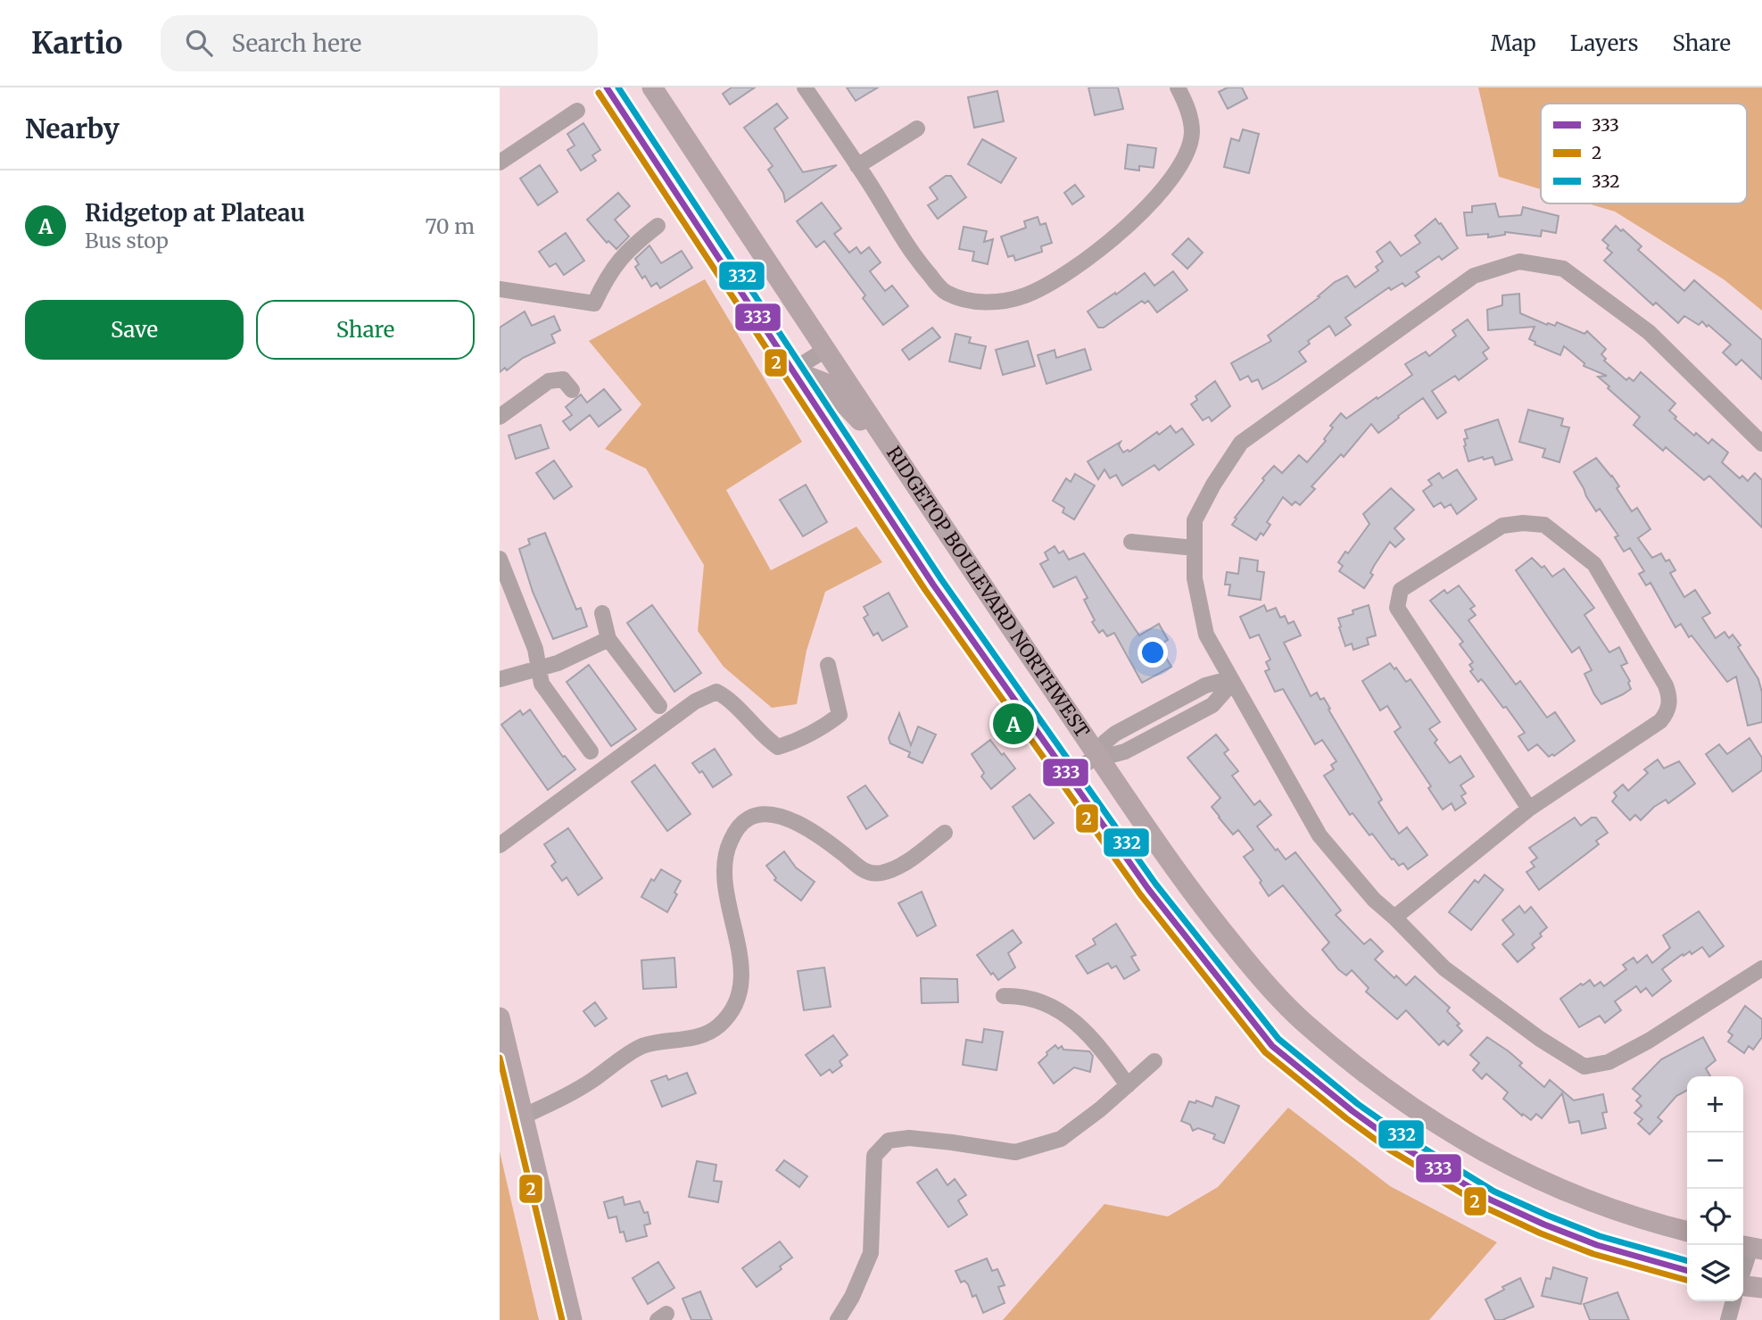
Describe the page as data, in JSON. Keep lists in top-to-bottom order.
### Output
{
  "streets": {
    "main road": ["RIDGETOP BOULEVARD NORTHWEST"]
  },
  "lines": ["transit line 333", "transit line 332", "transit line 2"],
  "legend": ["333", "2", "332"],
  "page": {
    "header": "Kartio",
    "search": "Search here",
    "nav": ["Map", "Layers", "Share"],
    "heading": "Nearby",
    "list": [
      {
        "mark": "A",
        "name": "Ridgetop at Plateau",
        "note": "Bus stop",
        "value": "70 m"
      }
    ],
    "buttons": ["Save", "Share"],
    "pins": "A",
    "map_buttons": ["+", "−"]
  }
}
